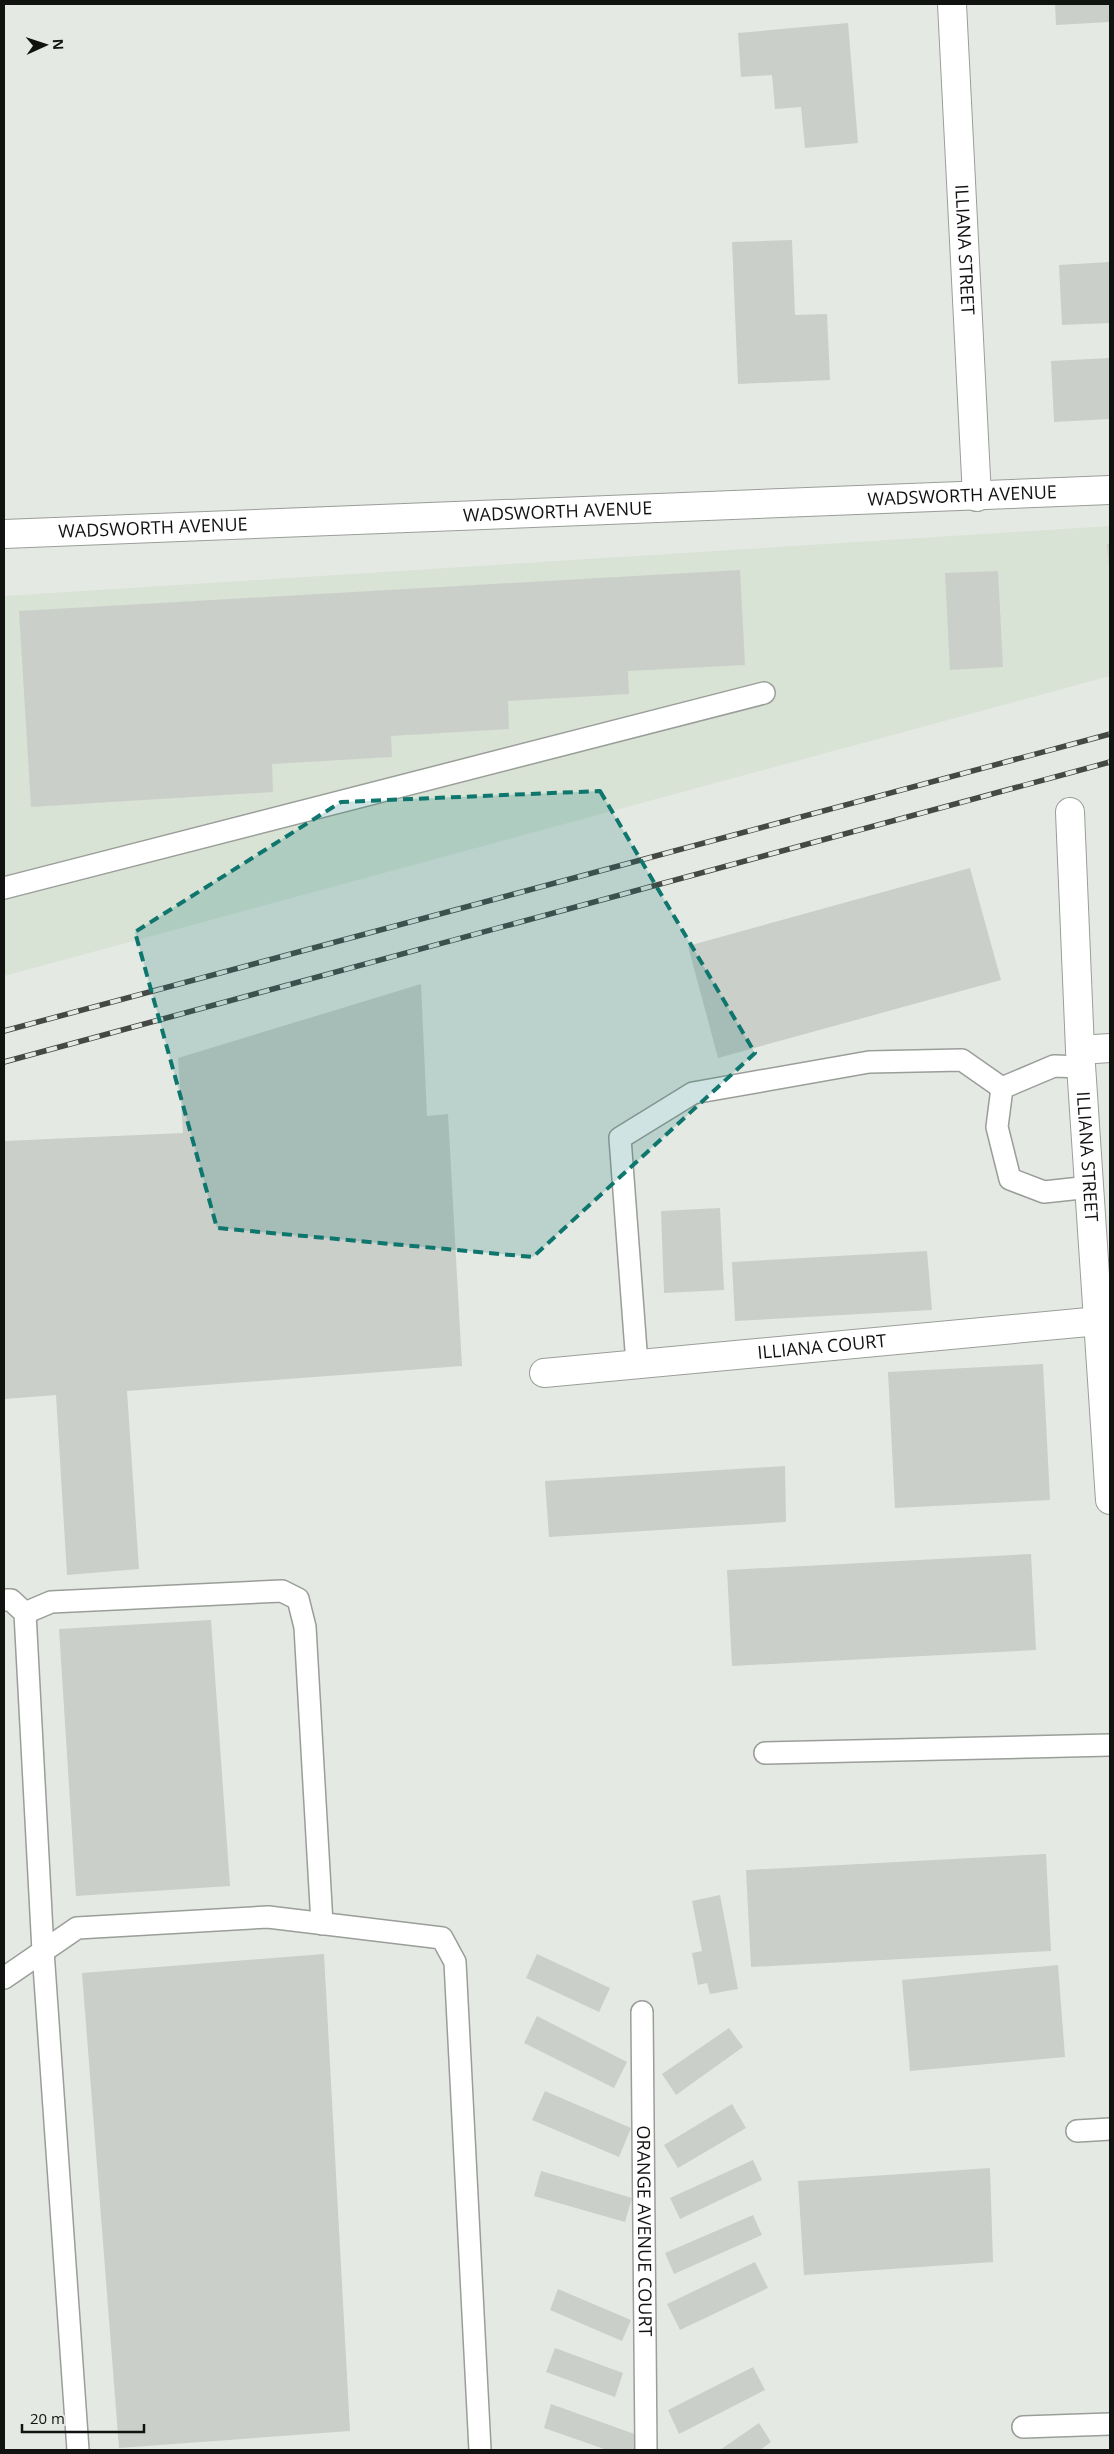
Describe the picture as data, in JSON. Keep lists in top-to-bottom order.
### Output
{
  "streets": {
    "street": ["ILLIANA STREET", "WADSWORTH AVENUE", "ILLIANA COURT"],
    "lane": ["ORANGE AVENUE COURT"]
  },
  "crossings": [
    ["ILLIANA STREET", "WADSWORTH AVENUE"],
    ["ILLIANA STREET", "ILLIANA COURT"]
  ],
  "scale_bar": "20 m",
  "north": "right"
}
